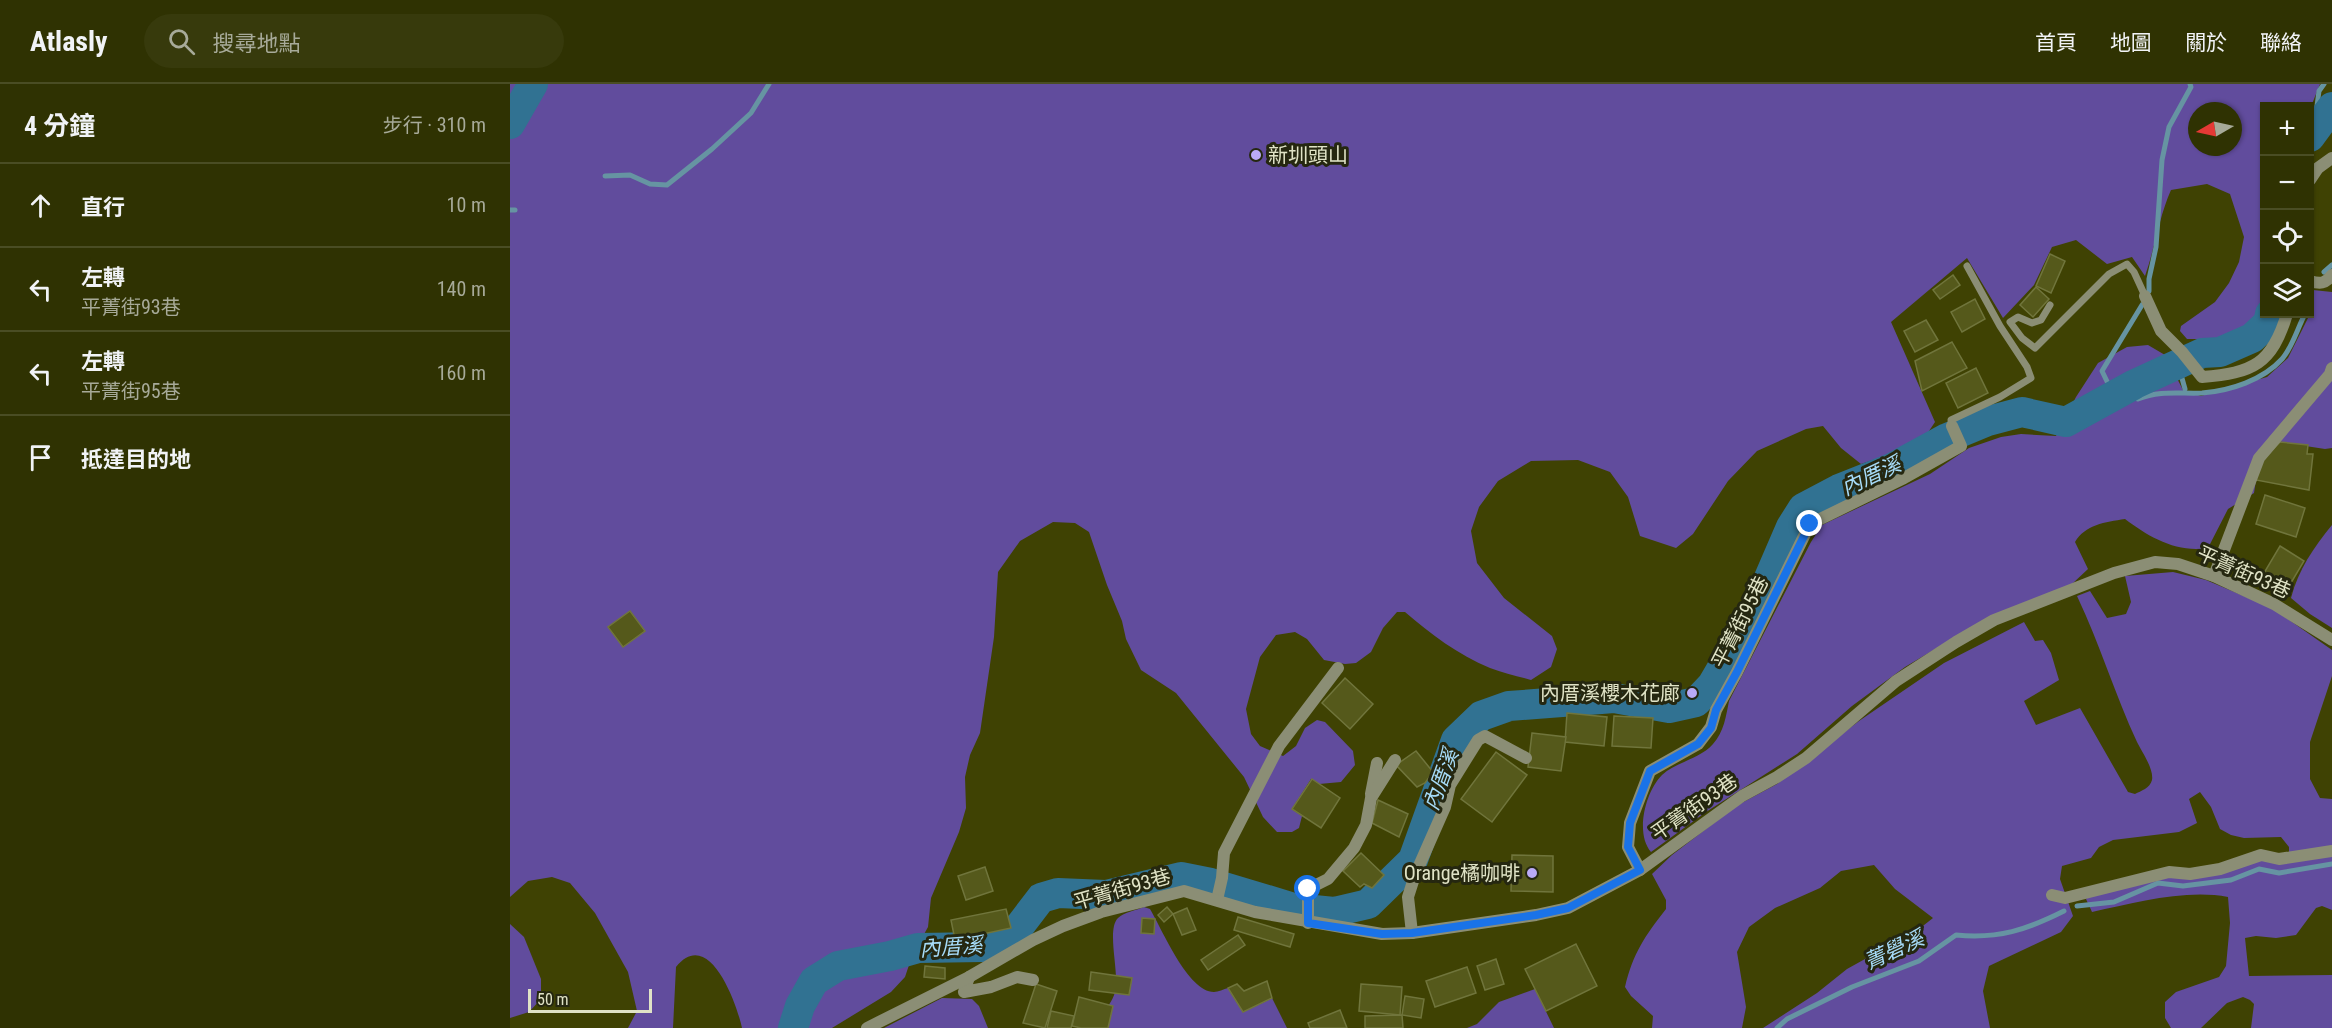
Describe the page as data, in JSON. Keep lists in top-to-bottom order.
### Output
{
  "streets": {
    "street": ["平菁街93巷", "平菁街95巷"]
  },
  "crossings": [
    ["平菁街93巷", "平菁街95巷"]
  ],
  "water": ["內厝溪", "菁礐溪"],
  "places": ["新圳頭山", "內厝溪櫻木花廊", "Orange橘咖啡"],
  "scale_bar": "50 m",
  "north": "left",
  "page": {
    "header": "Atlasly",
    "search": "搜尋地點",
    "nav": [
      "首頁",
      "地圖",
      "關於",
      "聯絡"
    ],
    "heading": ["4 分鐘", "步行 · 310 m"],
    "map_buttons": ["+", "−"],
    "list": [
      ["直行", "10 m"],
      ["左轉", "平菁街93巷", "140 m"],
      ["左轉", "平菁街95巷", "160 m"],
      "抵達目的地"
    ],
    "scale": "50 m"
  }
}
